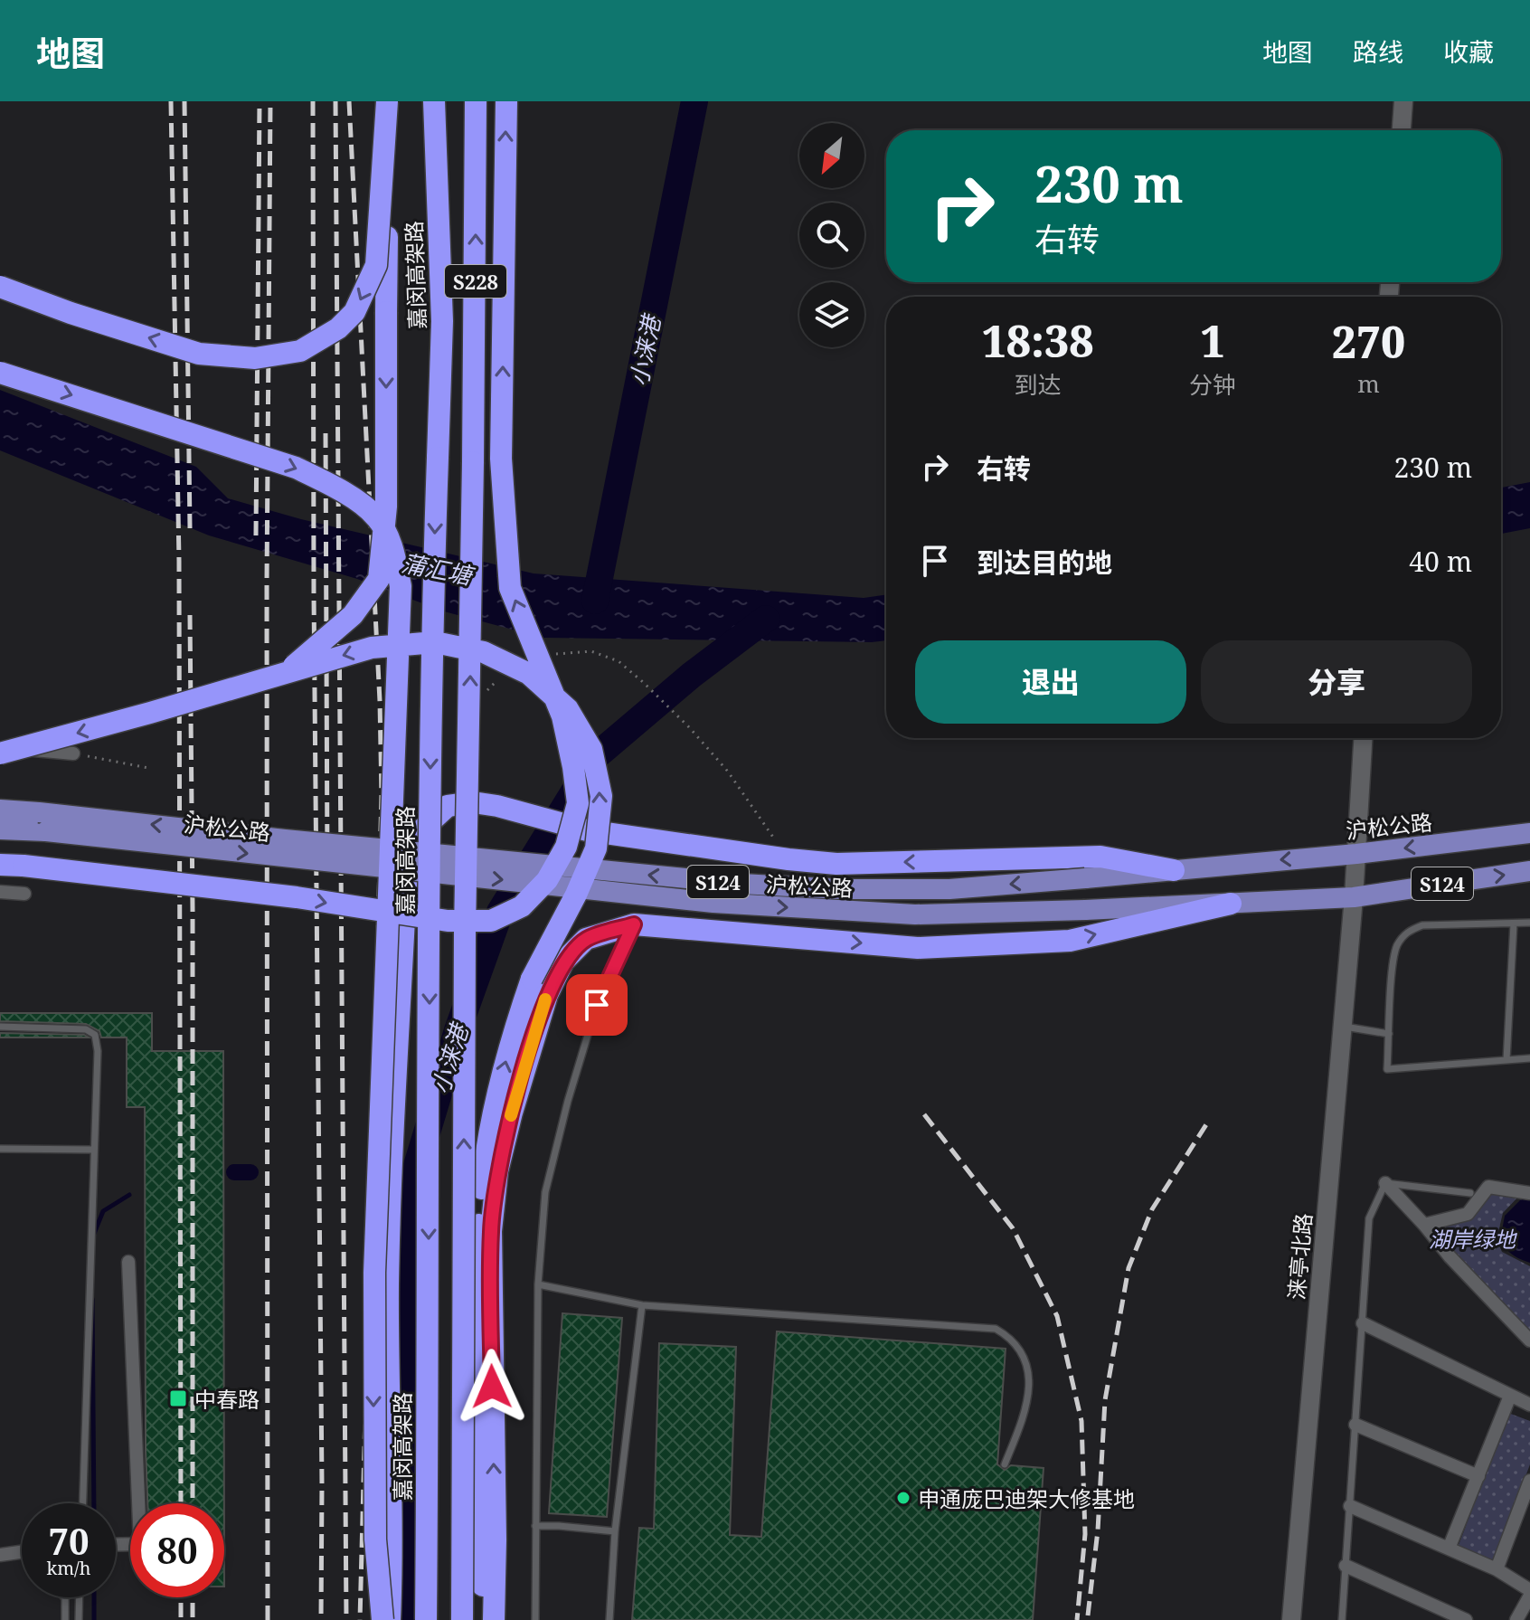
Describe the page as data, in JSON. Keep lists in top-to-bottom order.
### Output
{
  "streets": {
    "highway": ["嘉闵高架路", "S228"],
    "main road": ["沪松公路", "S124"],
    "street": ["涞亭北路"]
  },
  "crossings": [
    ["沪松公路", "涞亭北路"]
  ],
  "water": ["小涞港", "蒲汇塘"],
  "parks": ["湖岸绿地"],
  "places": {
    "transit": ["中春路"],
    "other": ["申通庞巴迪架大修基地"]
  },
  "north": "bottom left",
  "page": {
    "header": "地图",
    "nav": ["地图", "路线", "收藏"],
    "turn": ["230 m", "右转"],
    "eta": [
      "18:38",
      "到达",
      "1",
      "分钟",
      "270",
      "m"
    ],
    "list": [
      {
        "name": "右转",
        "value": "230 m"
      },
      {
        "name": "到达目的地",
        "value": "40 m"
      }
    ],
    "buttons": ["退出", "分享"],
    "speed": "70 km/h",
    "limit": "80"
  }
}
